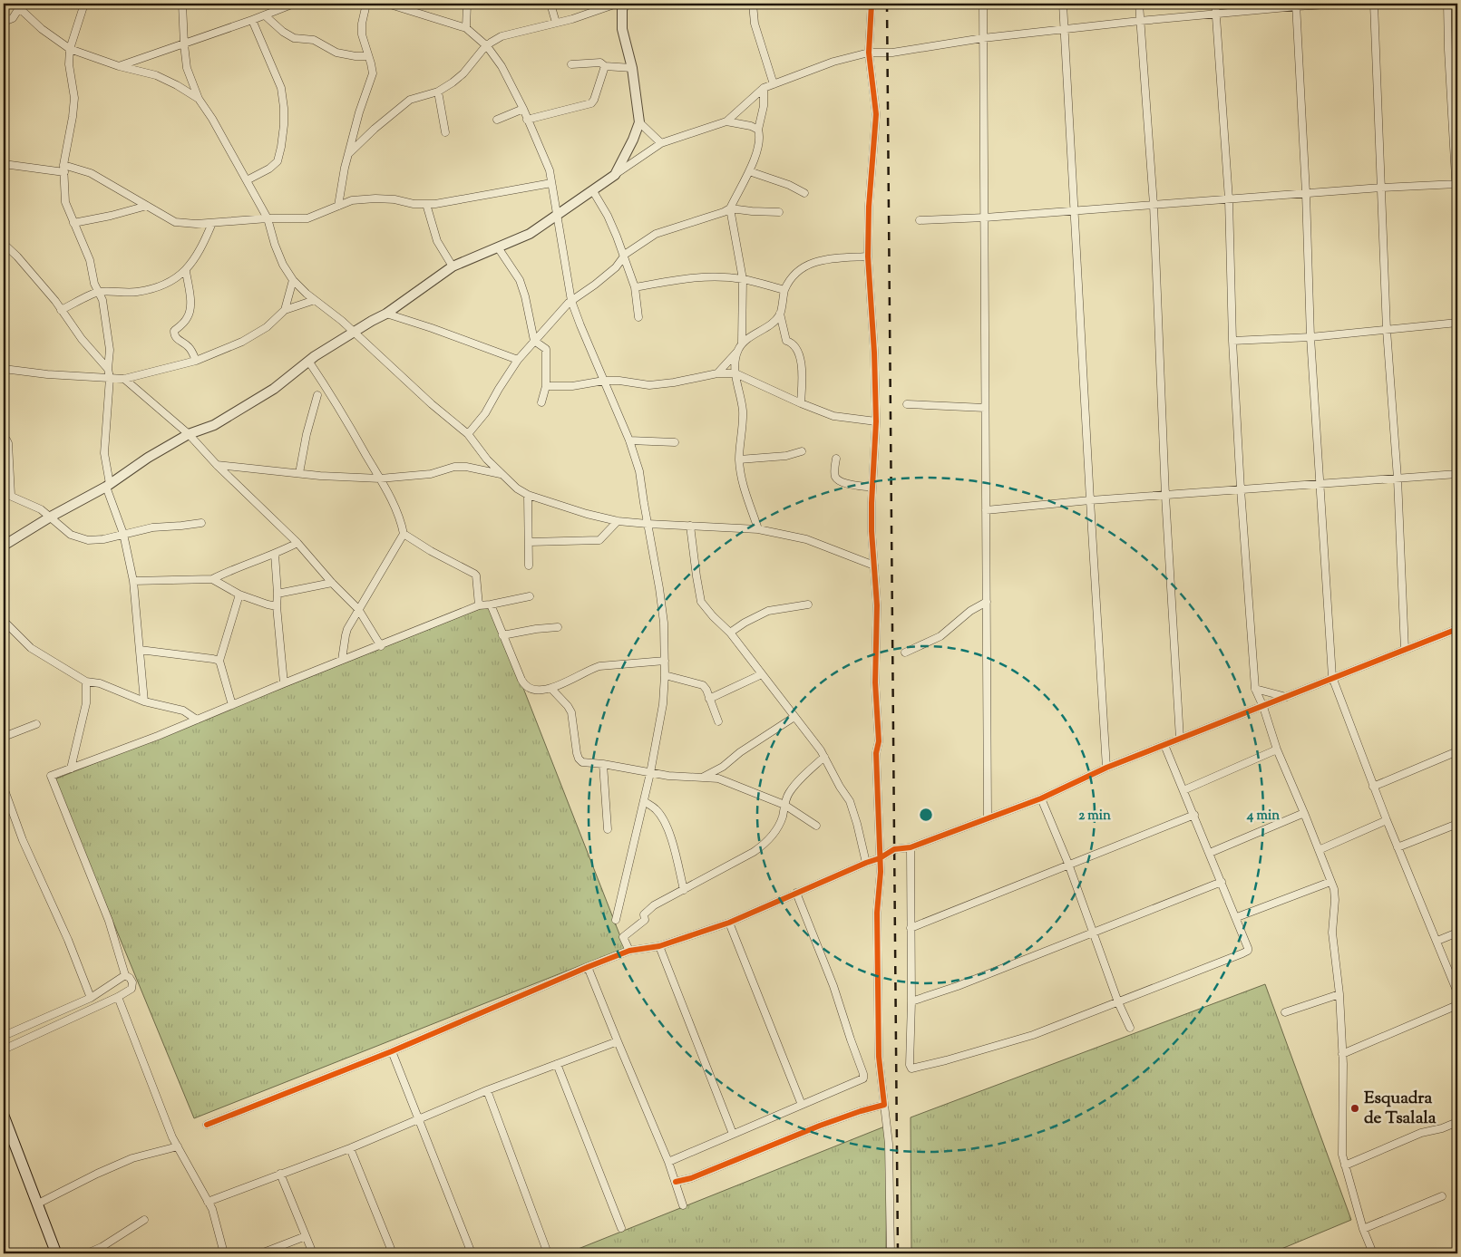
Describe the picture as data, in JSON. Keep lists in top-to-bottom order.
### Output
{
  "places": ["Esquadra de Tsalala"],
  "rings": ["2 min", "4 min"]
}
